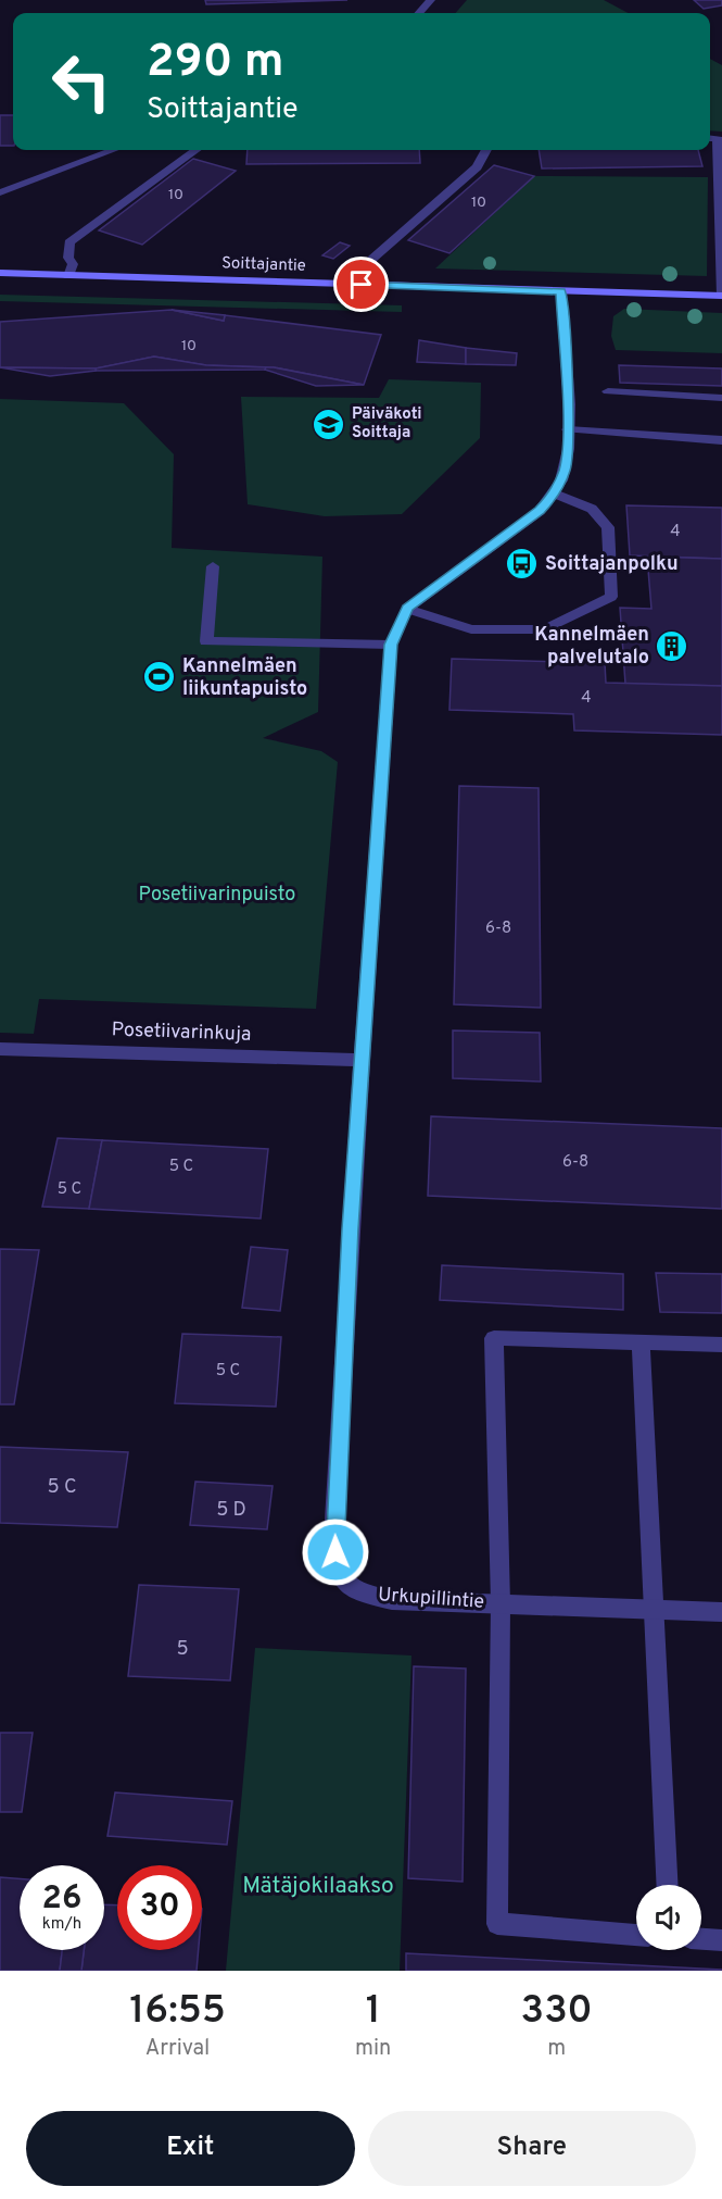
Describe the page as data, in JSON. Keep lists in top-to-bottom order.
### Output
{
  "streets": {
    "main road": ["Soittajantie"],
    "street": ["Posetiivarinkuja", "Urkupillintie"]
  },
  "crossings": [
    ["Soittajantie", "Urkupillintie"],
    ["Posetiivarinkuja", "Urkupillintie"]
  ],
  "parks": ["Posetiivarinpuisto", "Mätäjokilaakso"],
  "places": {
    "school or university": ["Päiväkoti Soittaja"],
    "bus stop": ["Soittajanpolku"],
    "building": ["Kannelmäen palvelutalo"],
    "sports": ["Kannelmäen liikuntapuisto"]
  },
  "house_numbers": [
    "10",
    "10",
    "10",
    "4",
    "4",
    "6-8",
    "6-8",
    "5 C",
    "5 C",
    "5 C",
    "5 C",
    "5 D",
    "5"
  ],
  "page": {
    "turn": ["290 m", "Soittajantie"],
    "speed": "26 km/h",
    "limit": "30",
    "eta": [
      "16:55",
      "Arrival",
      "1",
      "min",
      "330",
      "m"
    ],
    "buttons": ["Exit", "Share"]
  }
}
